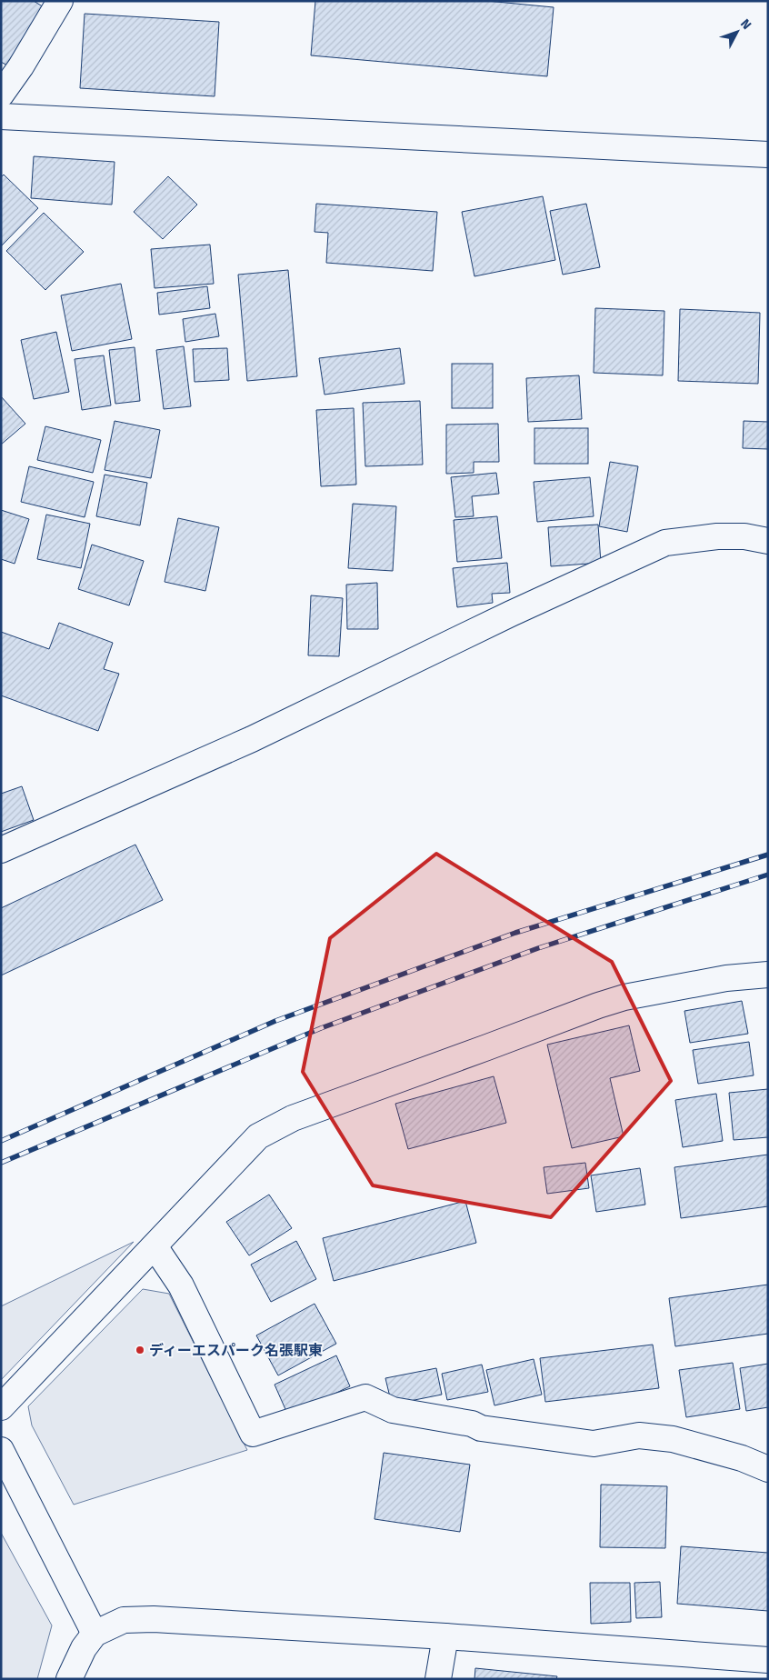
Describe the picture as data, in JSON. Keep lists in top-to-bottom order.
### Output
{
  "places": ["ディーエスパーク名張駅東"],
  "north": "top right"
}
